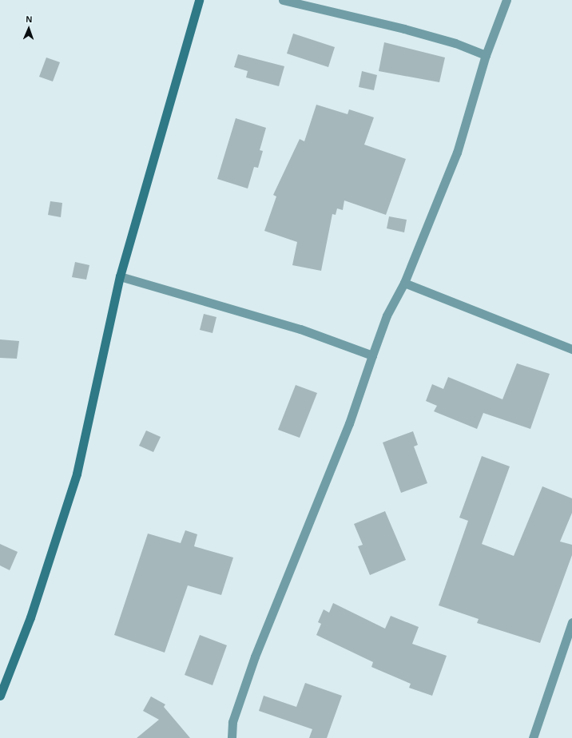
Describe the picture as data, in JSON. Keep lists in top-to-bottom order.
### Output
{
  "north": "top"
}
